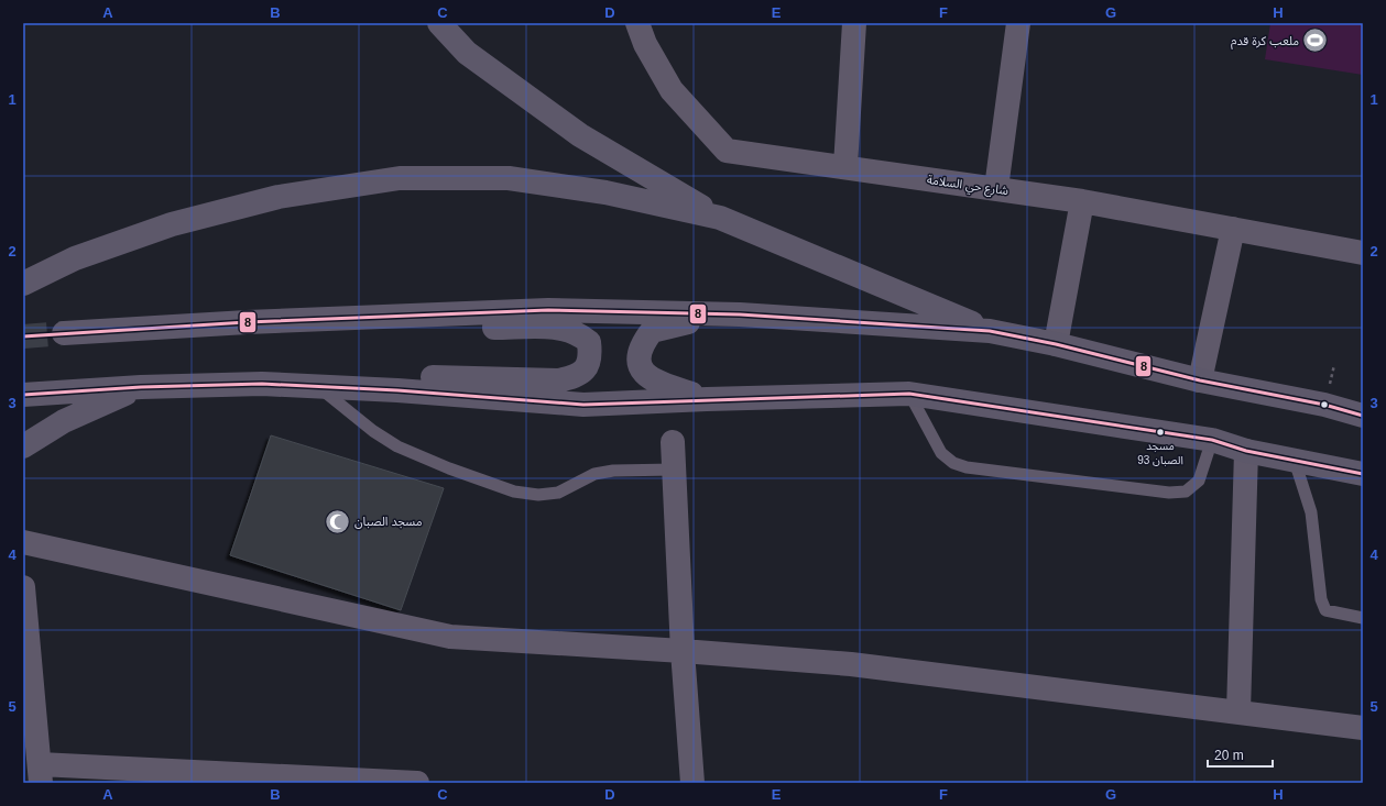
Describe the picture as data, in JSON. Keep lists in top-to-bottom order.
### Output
{
  "streets": {
    "street": ["شارع حي السلامة"]
  },
  "places": {
    "sports": ["ملعب كرة قدم"],
    "other": ["مسجد الصبان 93"],
    "mosque": ["مسجد الصبان"]
  },
  "lines": ["transit line 8"],
  "scale_bar": "20 m",
  "grid": {
    "columns": [
      "A",
      "B",
      "C",
      "D",
      "E",
      "F",
      "G",
      "H"
    ],
    "rows": [
      "1",
      "2",
      "3",
      "4",
      "5"
    ]
  }
}
